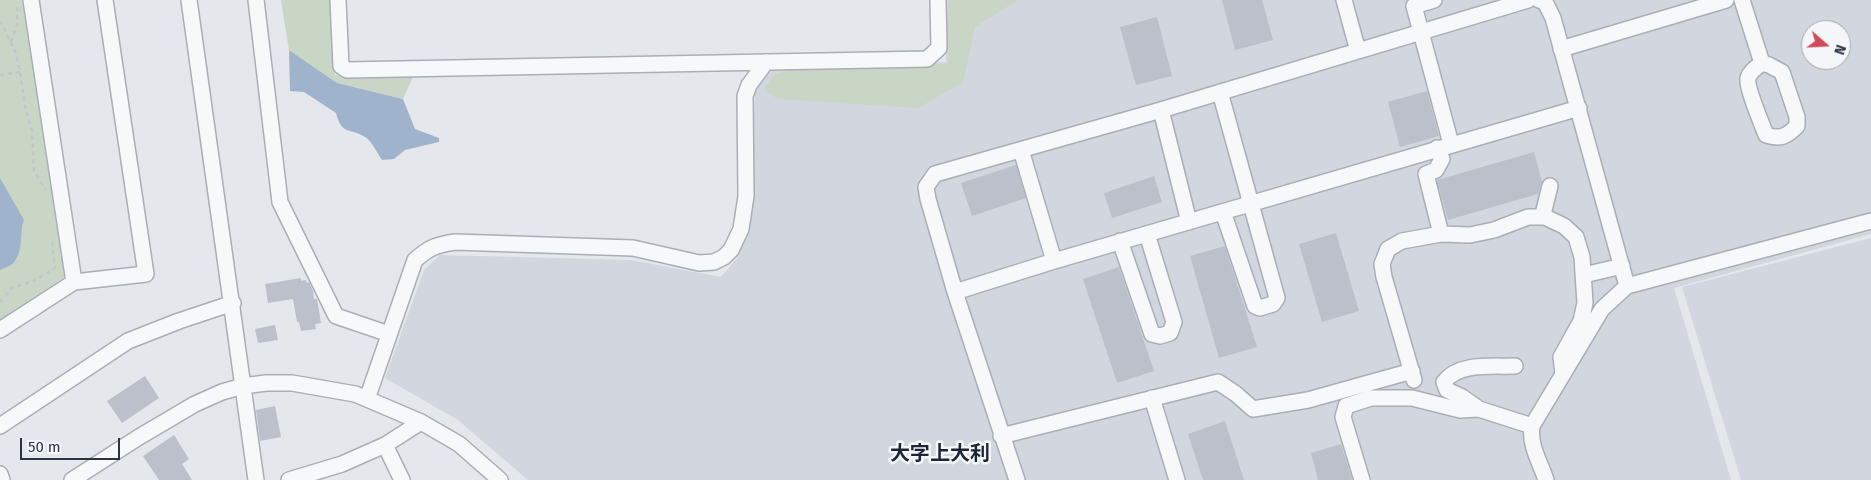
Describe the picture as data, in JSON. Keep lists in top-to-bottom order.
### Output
{
  "districts": ["大字上大利"],
  "scale_bar": "50 m",
  "north": "right"
}
